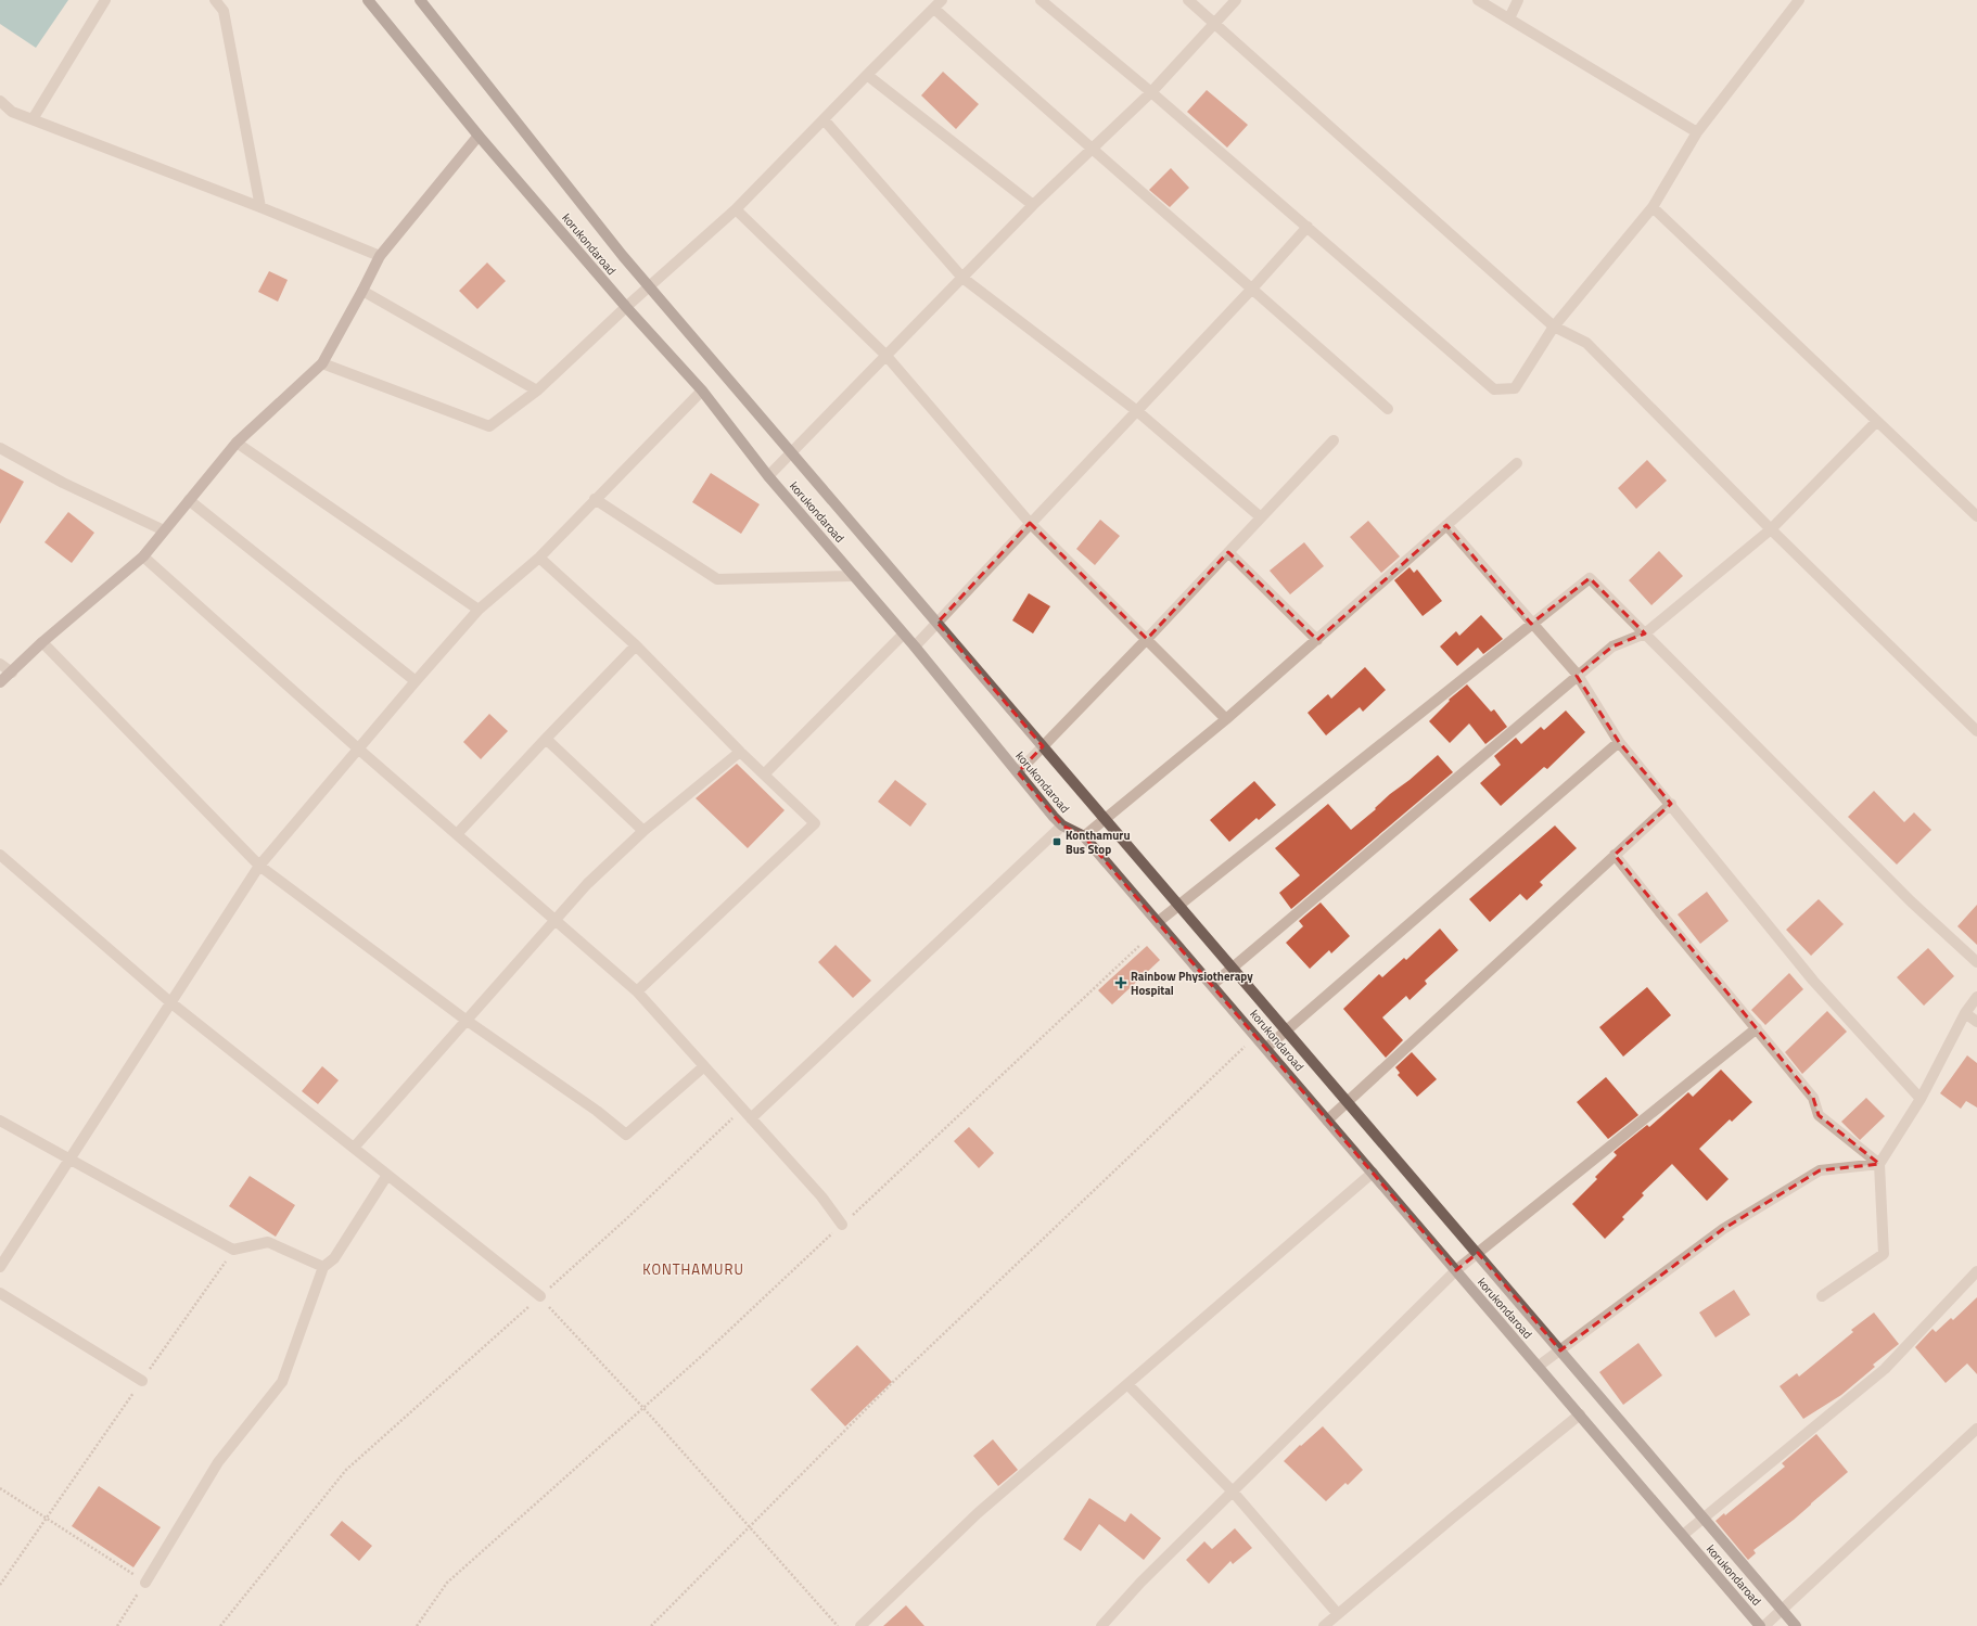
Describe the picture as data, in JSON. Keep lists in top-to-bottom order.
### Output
{
  "streets": {
    "main road": ["korukondaroad"]
  },
  "districts": ["KONTHAMURU"],
  "places": {
    "transit": ["Konthamuru Bus Stop"],
    "health": ["Rainbow Physiotherapy Hospital"]
  }
}
